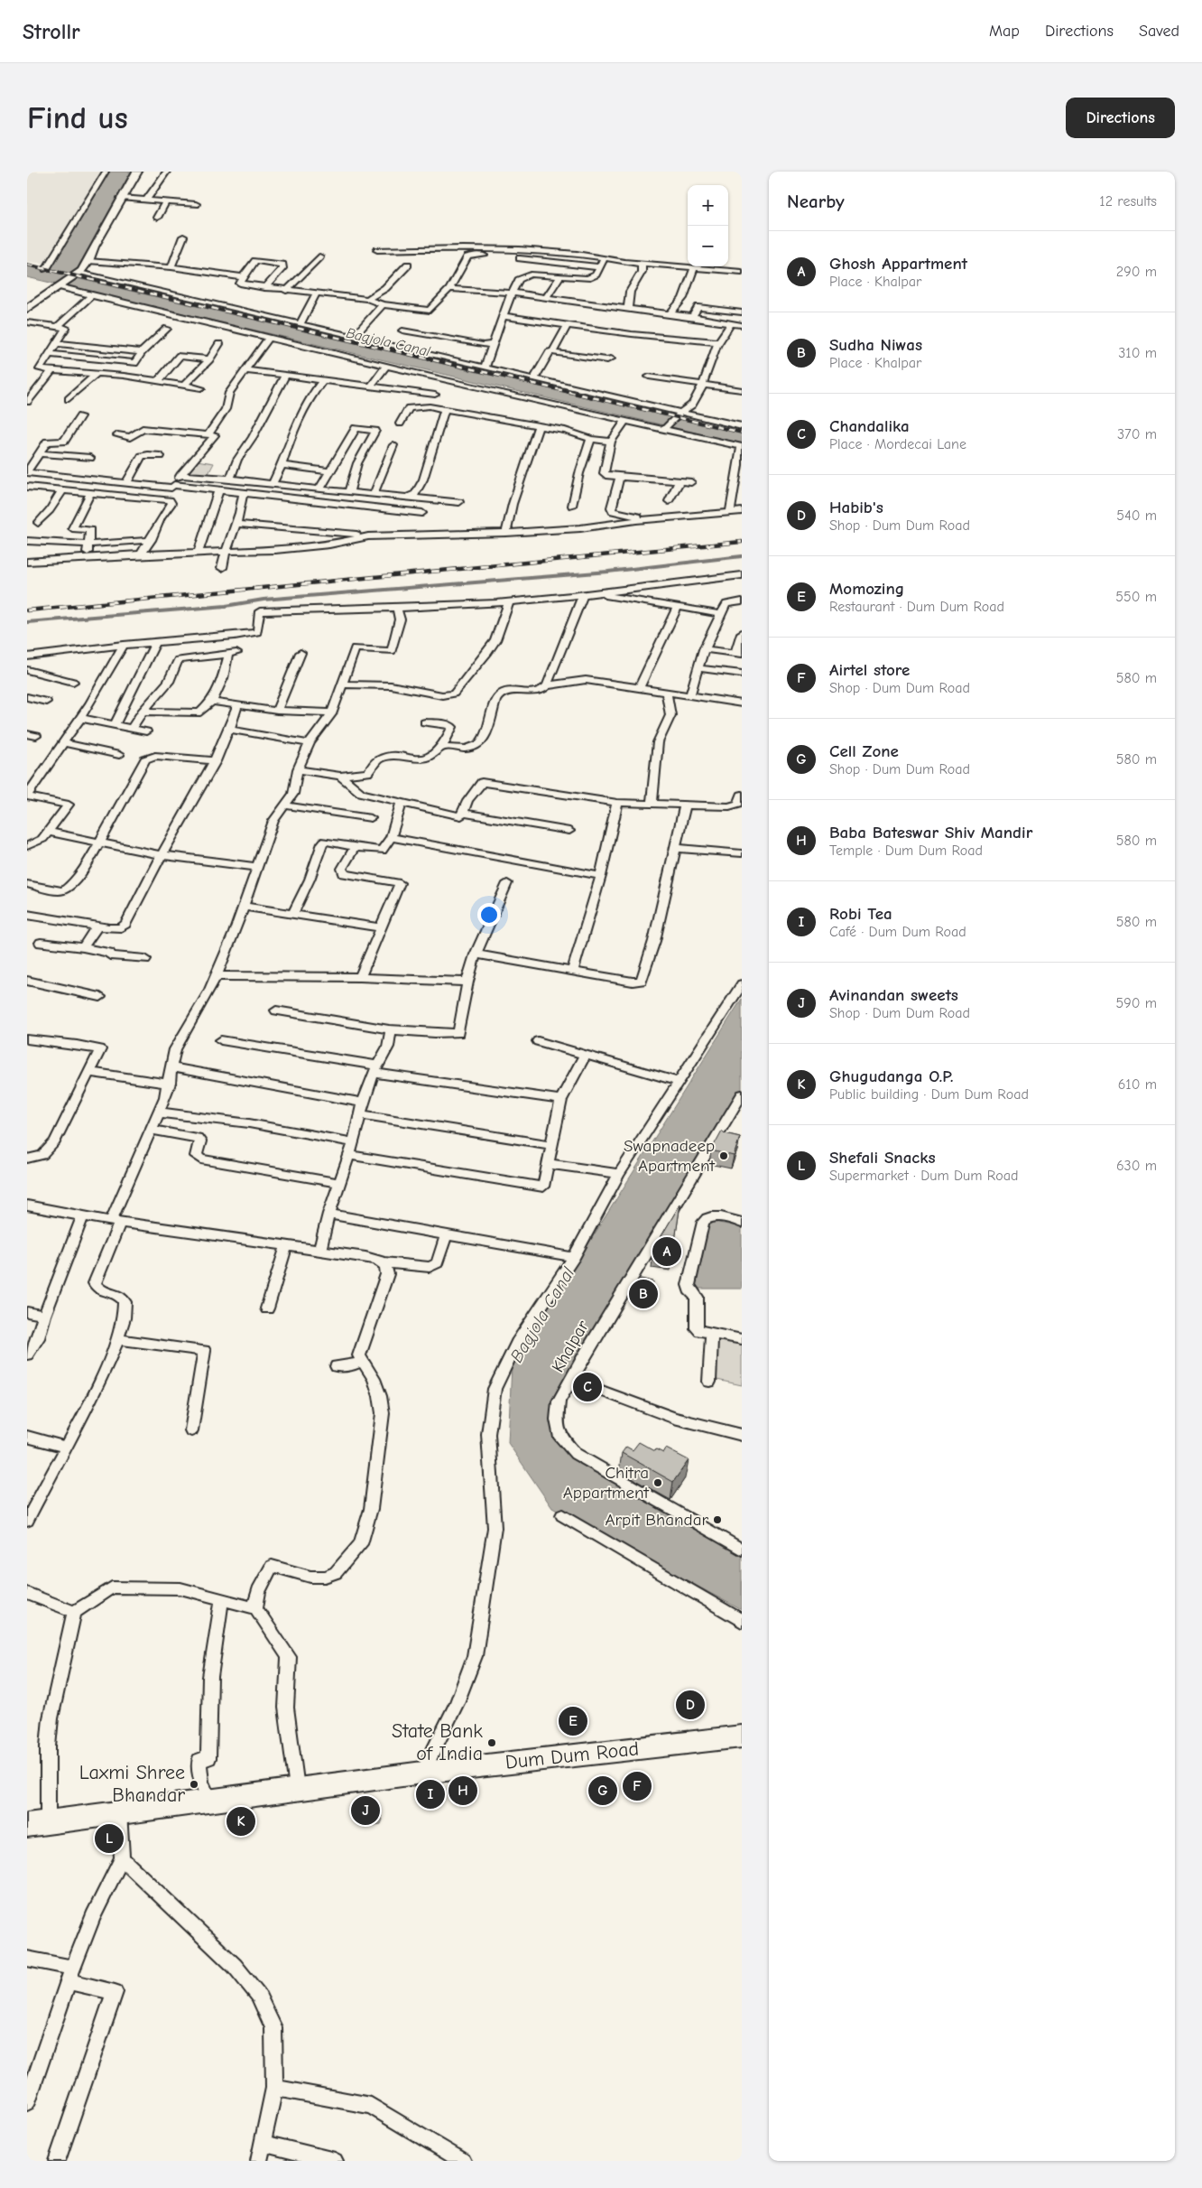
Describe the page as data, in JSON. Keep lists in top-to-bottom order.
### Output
{
  "streets": {
    "main road": ["Dum Dum Road"],
    "street": ["Khalpar"]
  },
  "water": ["Bagjola Canal"],
  "places": [
    "Swapnadeep Apartment",
    "Chitra Appartment",
    "Arpit Bhandar",
    "State Bank of India",
    "Laxmi Shree Bhandar"
  ],
  "page": {
    "header": "Strollr",
    "nav": ["Map", "Directions", "Saved"],
    "buttons": "Directions",
    "title": "Find us",
    "heading": ["Nearby", "12 results"],
    "map_buttons": ["+", "−"],
    "list": [
      {
        "mark": "A",
        "name": "Ghosh Appartment",
        "note": "Place · Khalpar",
        "value": "290 m"
      },
      {
        "mark": "B",
        "name": "Sudha Niwas",
        "note": "Place · Khalpar",
        "value": "310 m"
      },
      {
        "mark": "C",
        "name": "Chandalika",
        "note": "Place · Mordecai Lane",
        "value": "370 m"
      },
      {
        "mark": "D",
        "name": "Habib's",
        "note": "Shop · Dum Dum Road",
        "value": "540 m"
      },
      {
        "mark": "E",
        "name": "Momozing",
        "note": "Restaurant · Dum Dum Road",
        "value": "550 m"
      },
      {
        "mark": "F",
        "name": "Airtel store",
        "note": "Shop · Dum Dum Road",
        "value": "580 m"
      },
      {
        "mark": "G",
        "name": "Cell Zone",
        "note": "Shop · Dum Dum Road",
        "value": "580 m"
      },
      {
        "mark": "H",
        "name": "Baba Bateswar Shiv Mandir",
        "note": "Temple · Dum Dum Road",
        "value": "580 m"
      },
      {
        "mark": "I",
        "name": "Robi Tea",
        "note": "Café · Dum Dum Road",
        "value": "580 m"
      },
      {
        "mark": "J",
        "name": "Avinandan sweets",
        "note": "Shop · Dum Dum Road",
        "value": "590 m"
      },
      {
        "mark": "K",
        "name": "Ghugudanga O.P.",
        "note": "Public building · Dum Dum Road",
        "value": "610 m"
      },
      {
        "mark": "L",
        "name": "Shefali Snacks",
        "note": "Supermarket · Dum Dum Road",
        "value": "630 m"
      }
    ],
    "pins": [
      "A",
      "B",
      "C",
      "D",
      "E",
      "F",
      "G",
      "H",
      "I",
      "J",
      "K",
      "L"
    ]
  }
}
